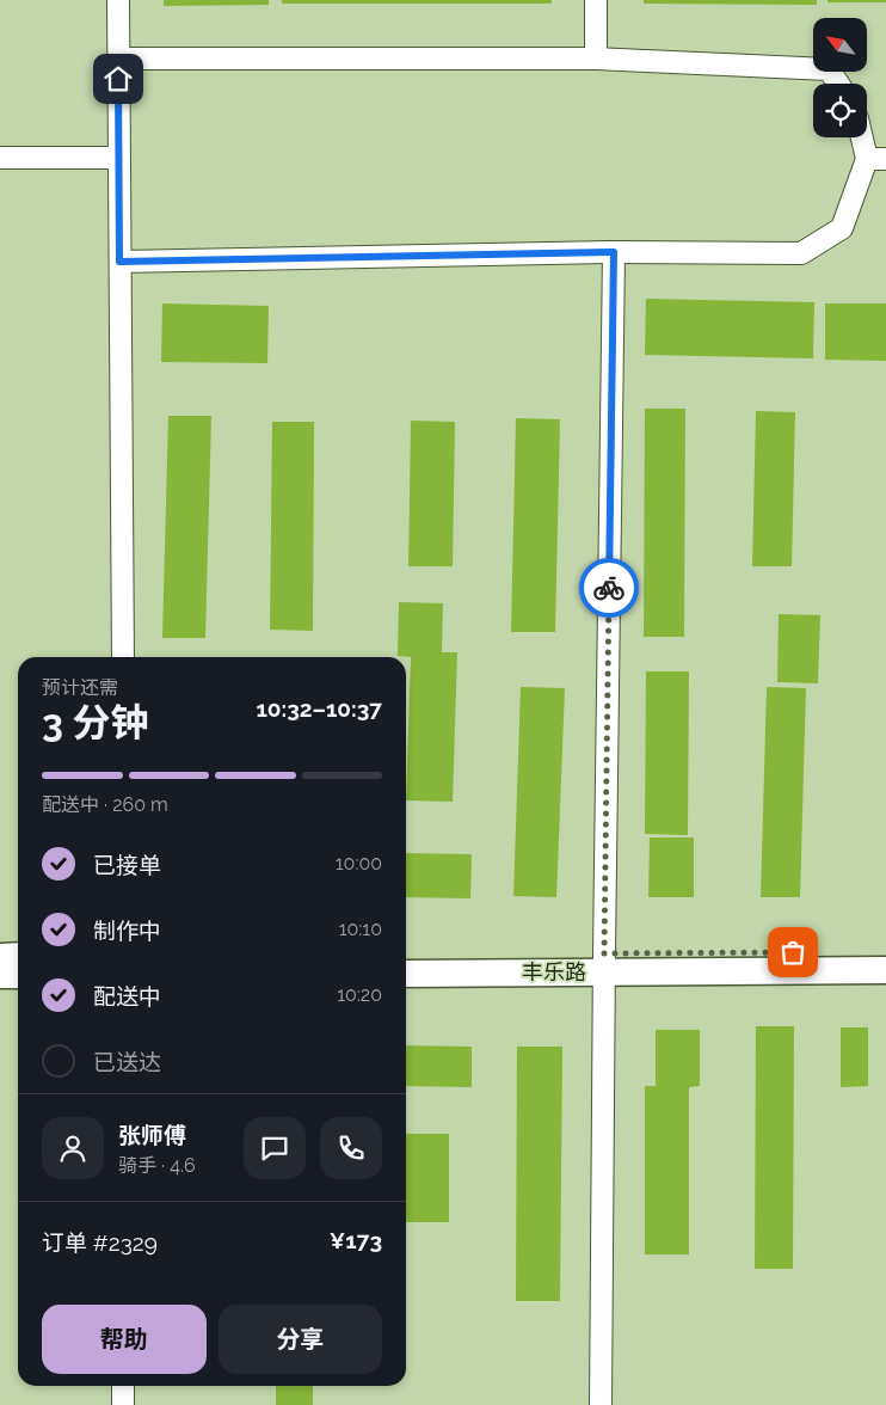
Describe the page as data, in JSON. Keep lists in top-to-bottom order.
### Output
{
  "streets": {
    "street": ["丰乐路"]
  },
  "north": "top left",
  "page": {
    "heading": ["3 分钟", "预计还需", "10:32–10:37"],
    "panel": [
      "张师傅",
      "骑手 · 4.6",
      "订单 #2329",
      "¥173"
    ],
    "bar": "配送中 · 260 m",
    "list": [
      ["已接单", "10:00"],
      ["制作中", "10:10"],
      ["配送中", "10:20"],
      "已送达"
    ],
    "buttons": ["帮助", "分享"]
  }
}
